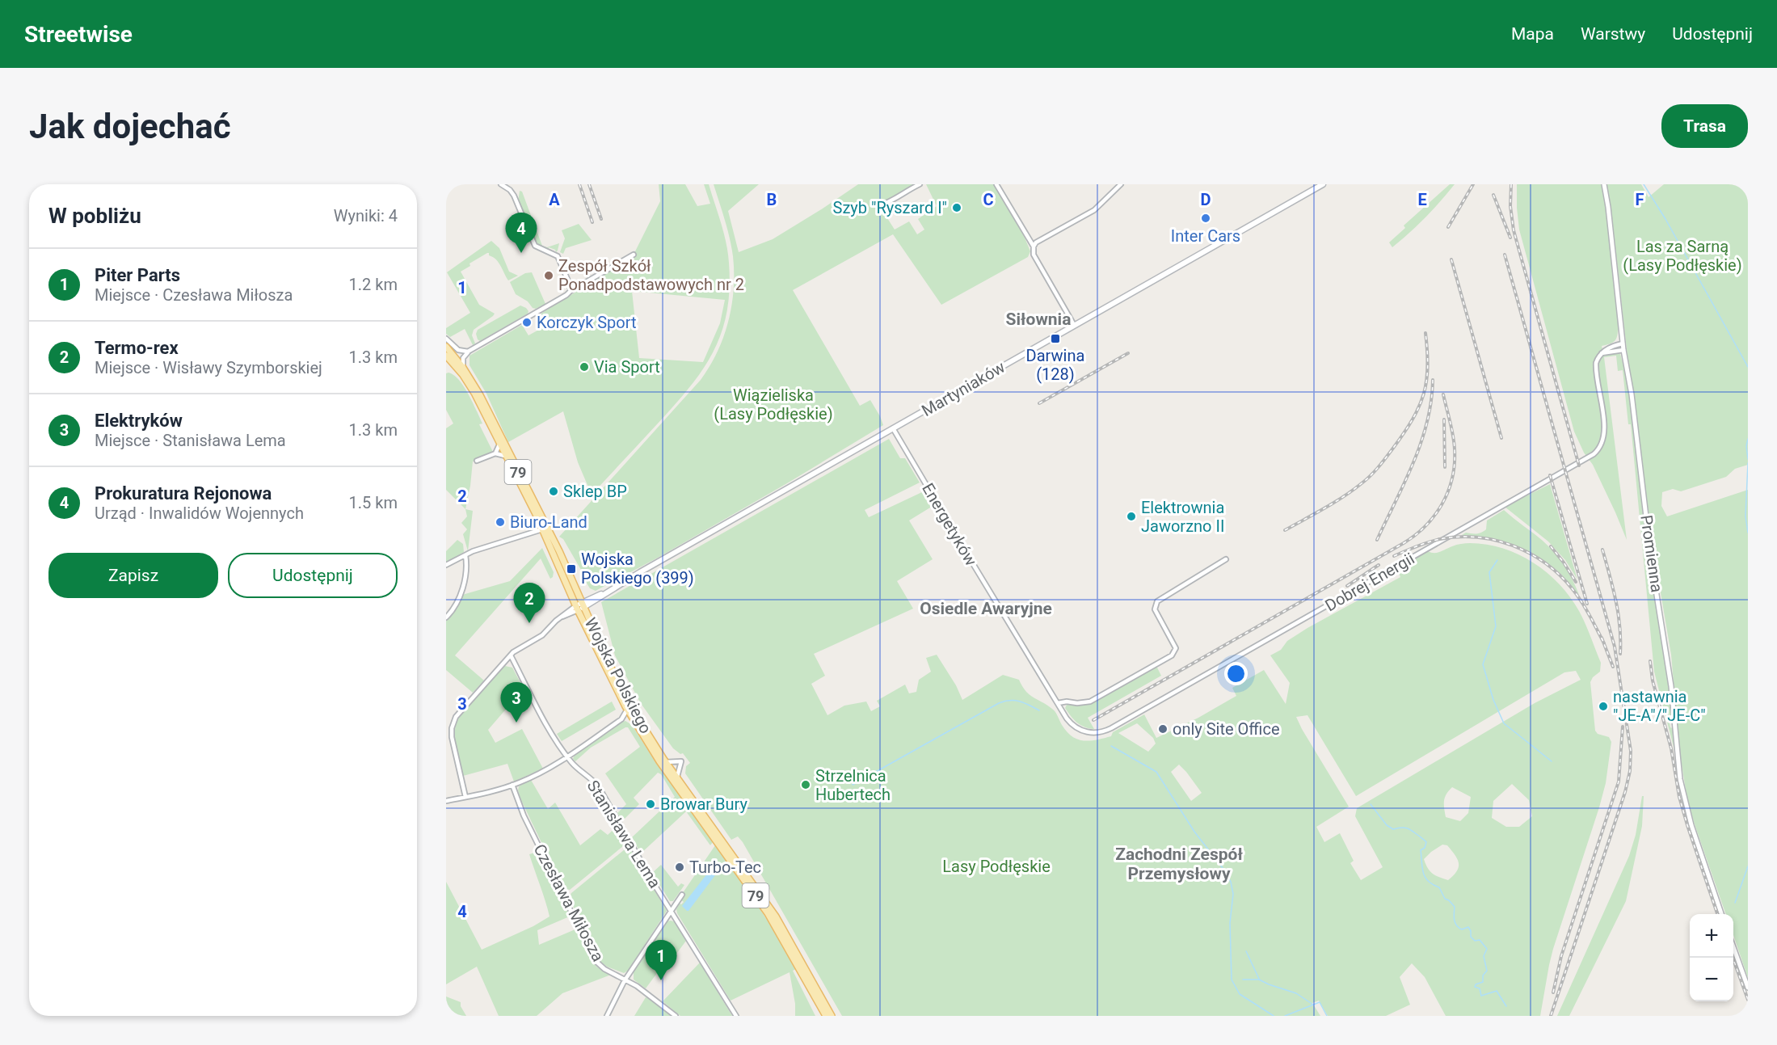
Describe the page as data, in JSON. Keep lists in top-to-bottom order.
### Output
{
  "streets": {
    "main road": ["Martyniaków", "79", "Wojska Polskiego"],
    "street": [
      "Energetyków",
      "Promienna",
      "Dobrej Energii",
      "Stanisława Lema",
      "Czesława Miłosza"
    ]
  },
  "crossings": [
    ["Martyniaków", "Energetyków"],
    ["Martyniaków", "Wojska Polskiego"],
    ["Energetyków", "Dobrej Energii"]
  ],
  "districts": ["Siłownia", "Osiedle Awaryjne", "Zachodni Zespół Przemysłowy"],
  "parks": ["Las za Sarną (Lasy Podłęskie)", "Wiązieliska (Lasy Podłęskie)", "Lasy Podłęskie"],
  "places": {
    "other": [
      "Szyb \"Ryszard I\"",
      "Inter Cars",
      "Zespół Szkół Ponadpodstawowych nr 2",
      "Korczyk Sport",
      "Via Sport",
      "Sklep BP",
      "Elektrownia Jaworzno II",
      "Biuro-Land",
      "nastawnia \"JE-A\"/\"JE-C\"",
      "only Site Office",
      "Strzelnica Hubertech",
      "Browar Bury",
      "Turbo-Tec"
    ],
    "transit": ["Darwina (128)", "Wojska Polskiego (399)"]
  },
  "page": {
    "header": "Streetwise",
    "nav": ["Mapa", "Warstwy", "Udostępnij"],
    "buttons": [
      "Trasa",
      ["Zapisz", "Udostępnij"]
    ],
    "title": "Jak dojechać",
    "heading": ["W pobliżu", "Wyniki: 4"],
    "pins": [
      "4",
      "2",
      "3",
      "1"
    ],
    "list": [
      {
        "mark": "1",
        "name": "Piter Parts",
        "note": "Miejsce · Czesława Miłosza",
        "value": "1.2 km"
      },
      {
        "mark": "2",
        "name": "Termo-rex",
        "note": "Miejsce · Wisławy Szymborskiej",
        "value": "1.3 km"
      },
      {
        "mark": "3",
        "name": "Elektryków",
        "note": "Miejsce · Stanisława Lema",
        "value": "1.3 km"
      },
      {
        "mark": "4",
        "name": "Prokuratura Rejonowa",
        "note": "Urząd · Inwalidów Wojennych",
        "value": "1.5 km"
      }
    ],
    "map_buttons": ["+", "−"]
  },
  "grid": {
    "columns": [
      "A",
      "B",
      "C",
      "D",
      "E",
      "F"
    ],
    "rows": [
      "1",
      "2",
      "3",
      "4"
    ]
  }
}
